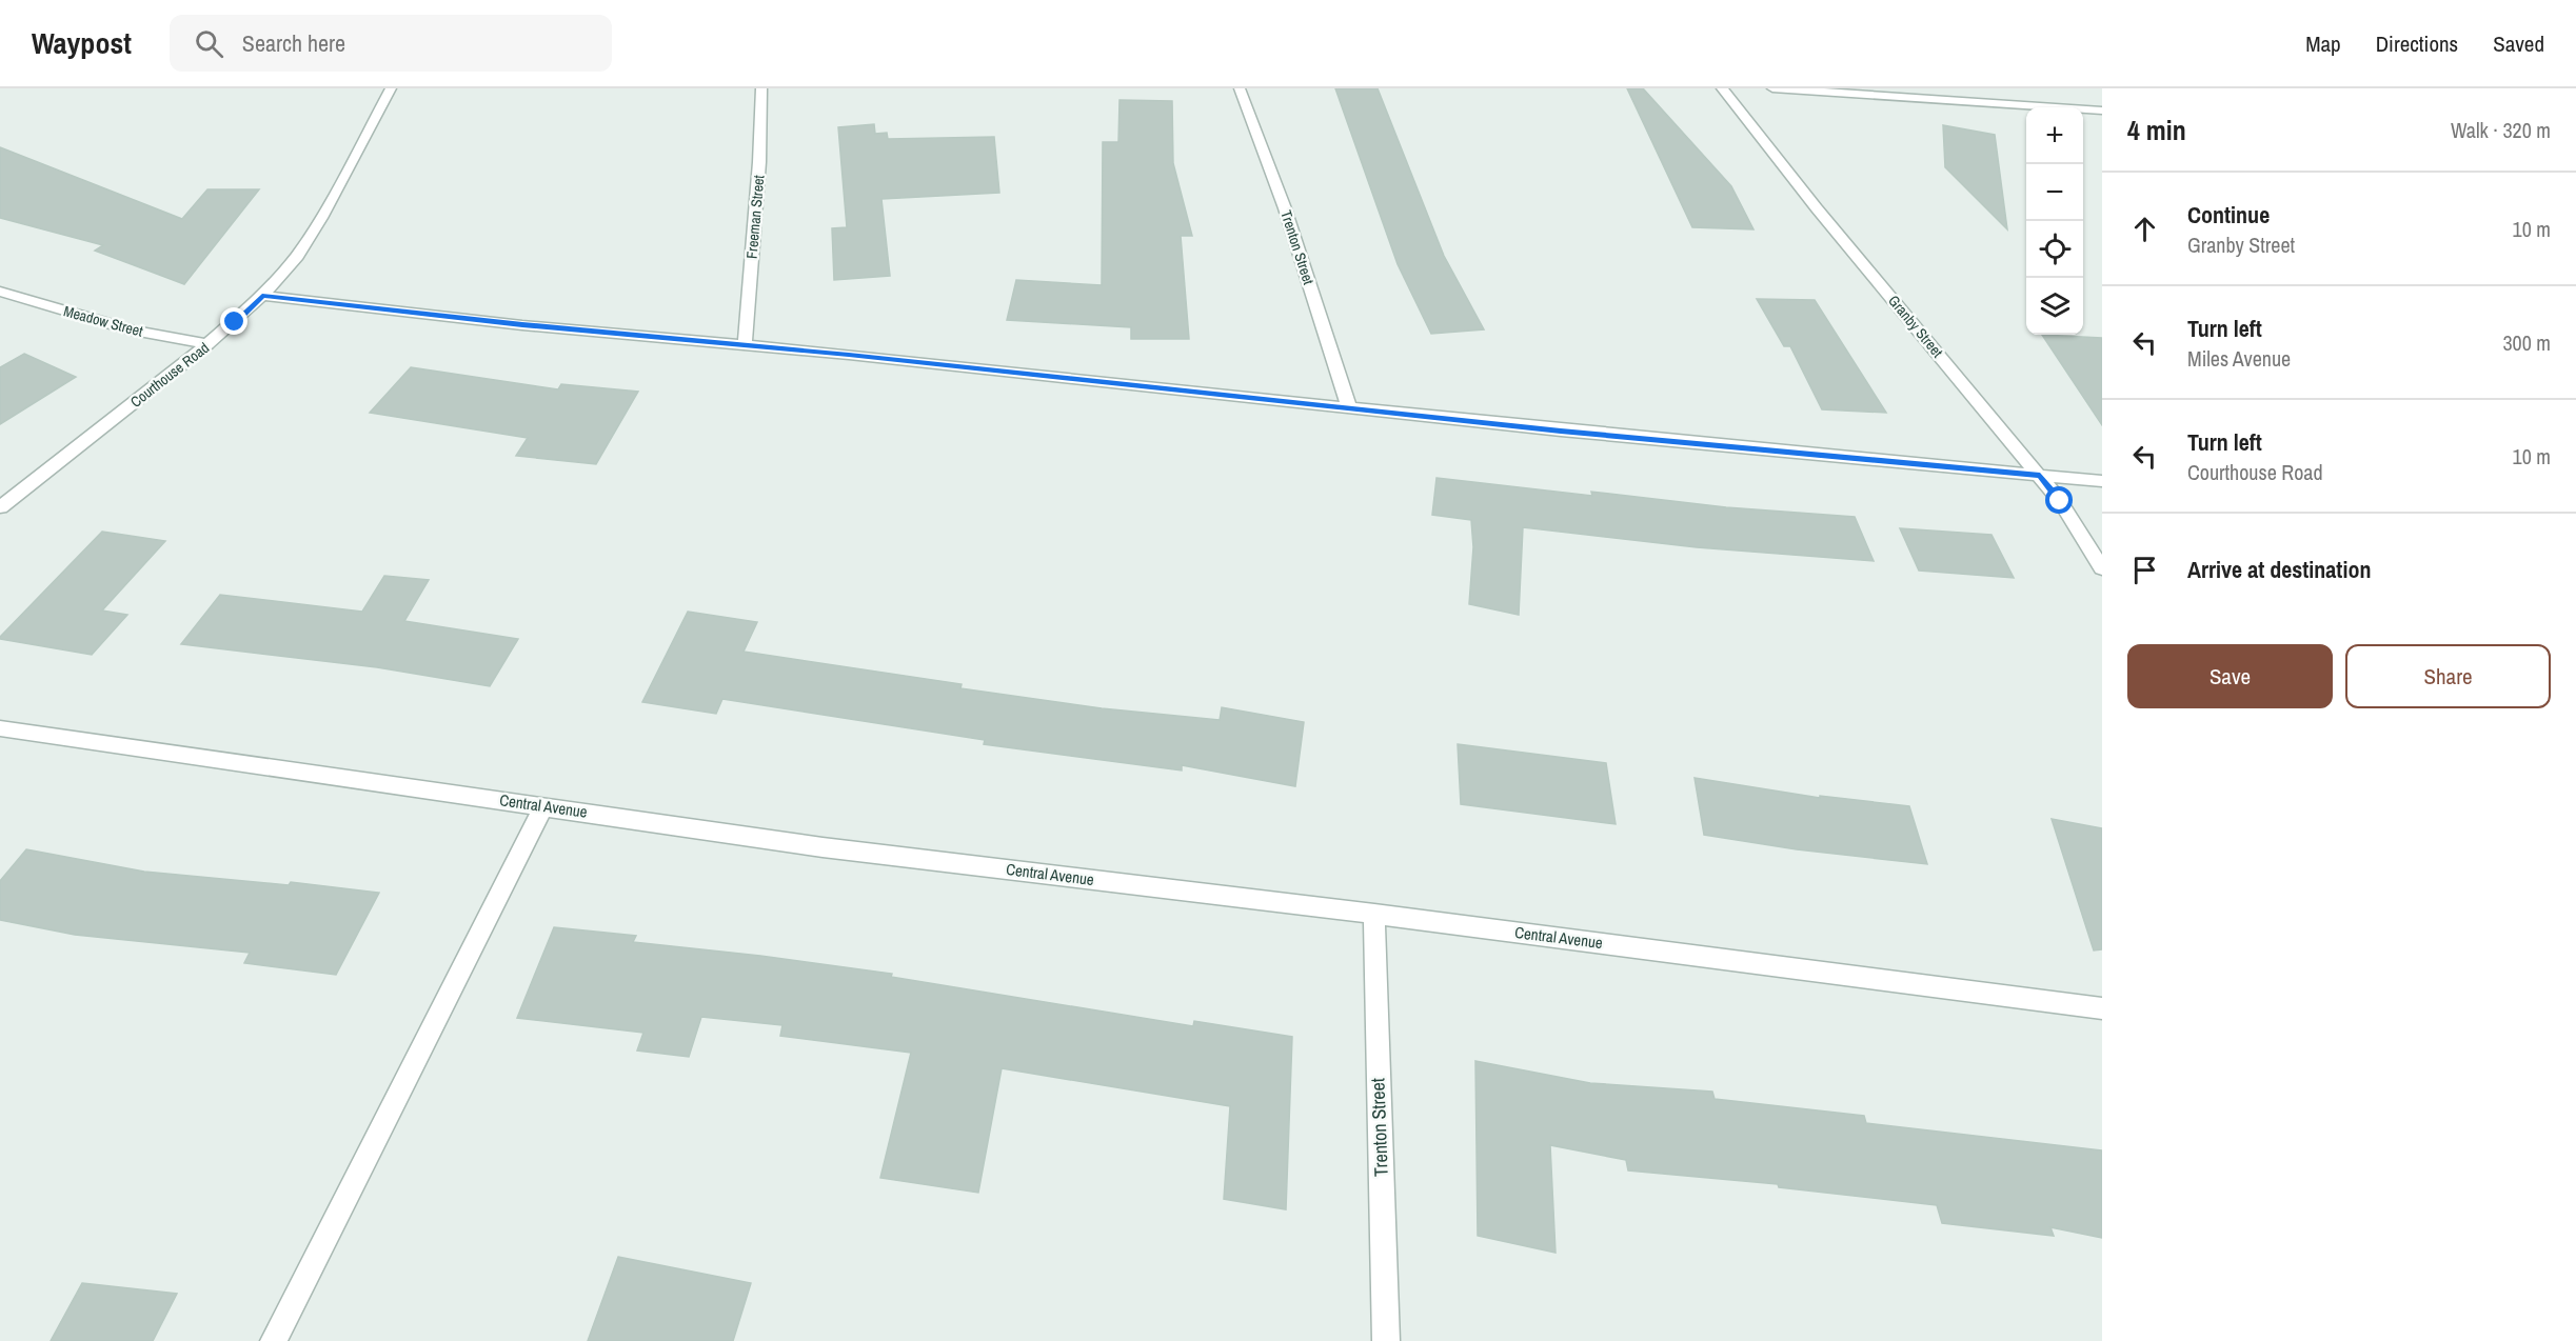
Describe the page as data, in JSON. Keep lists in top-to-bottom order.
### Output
{
  "streets": {
    "street": [
      "Freeman Street",
      "Trenton Street",
      "Meadow Street",
      "Granby Street",
      "Courthouse Road",
      "Central Avenue"
    ]
  },
  "crossings": [
    ["Trenton Street", "Central Avenue"],
    ["Meadow Street", "Courthouse Road"]
  ],
  "page": {
    "header": "Waypost",
    "search": "Search here",
    "nav": ["Map", "Directions", "Saved"],
    "heading": ["4 min", "Walk · 320 m"],
    "map_buttons": ["+", "−"],
    "list": [
      ["Continue", "Granby Street", "10 m"],
      ["Turn left", "Miles Avenue", "300 m"],
      ["Turn left", "Courthouse Road", "10 m"],
      "Arrive at destination"
    ],
    "buttons": ["Save", "Share"]
  }
}
